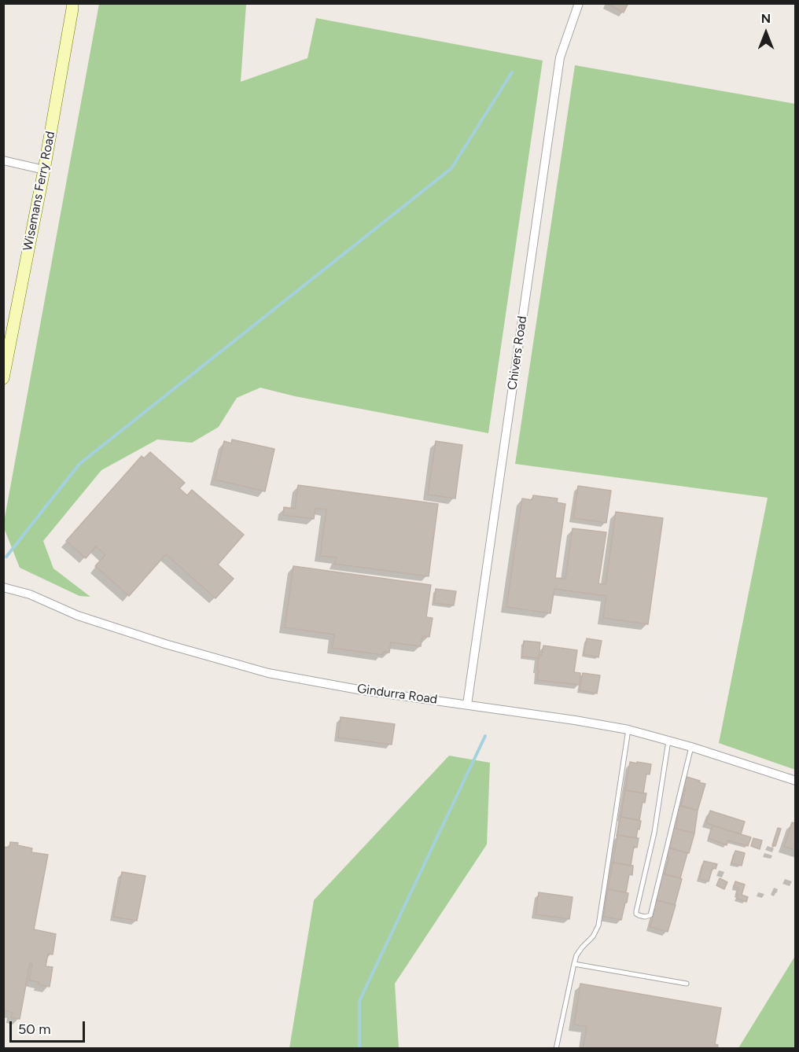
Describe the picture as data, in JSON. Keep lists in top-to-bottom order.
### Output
{
  "streets": {
    "main road": ["Wisemans Ferry Road"],
    "street": ["Chivers Road", "Gindurra Road"]
  },
  "crossings": [
    ["Chivers Road", "Gindurra Road"]
  ],
  "scale_bar": "50 m",
  "north": "top"
}
